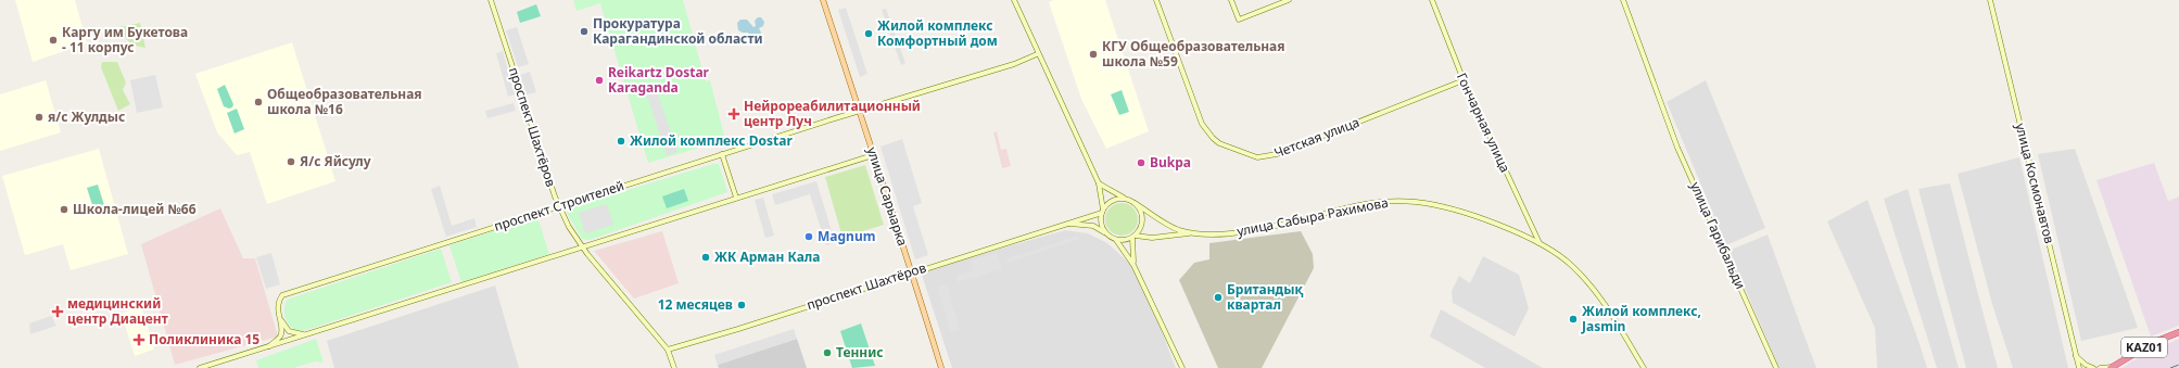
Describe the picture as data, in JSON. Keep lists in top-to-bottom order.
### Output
{
  "streets": {
    "highway": ["KАZ01"],
    "main road": [
      "Гончарная улица",
      "проспект Шахтёров",
      "Четская улица",
      "улица Космонавтов",
      "улица Сарыарка",
      "проспект Строителей",
      "улица Сабыра Рахимова",
      "улица Гарибальди"
    ]
  },
  "crossings": [
    ["Гончарная улица", "Четская улица"],
    ["Гончарная улица", "улица Сабыра Рахимова"],
    ["проспект Шахтёров", "улица Сарыарка"],
    ["проспект Шахтёров", "проспект Строителей"],
    ["улица Сарыарка", "проспект Строителей"]
  ],
  "places": {
    "other": [
      "Прокуратура Карагандинской области",
      "Жилой комплекс Комфортный дом",
      "Каргу им Букетова - 11 корпус",
      "КГУ Общеобразовательная школа №59",
      "Reikartz Dostar Karaganda",
      "Общеобразовательная школа №16",
      "я/c Жулдыс",
      "Жилой комплекс Dostar",
      "Я/c Яйсулу",
      "Bukpa",
      "Школа-лицей №66",
      "Magnum",
      "ЖК Арман Кала",
      "Британдық квартал",
      "12 месяцев",
      "Жилой комплекс, Jasmin",
      "Теннис"
    ],
    "health": ["Нейрореабилитационный центр Луч", "медицинский центр Диацент", "Поликлиника 15"]
  }
}
